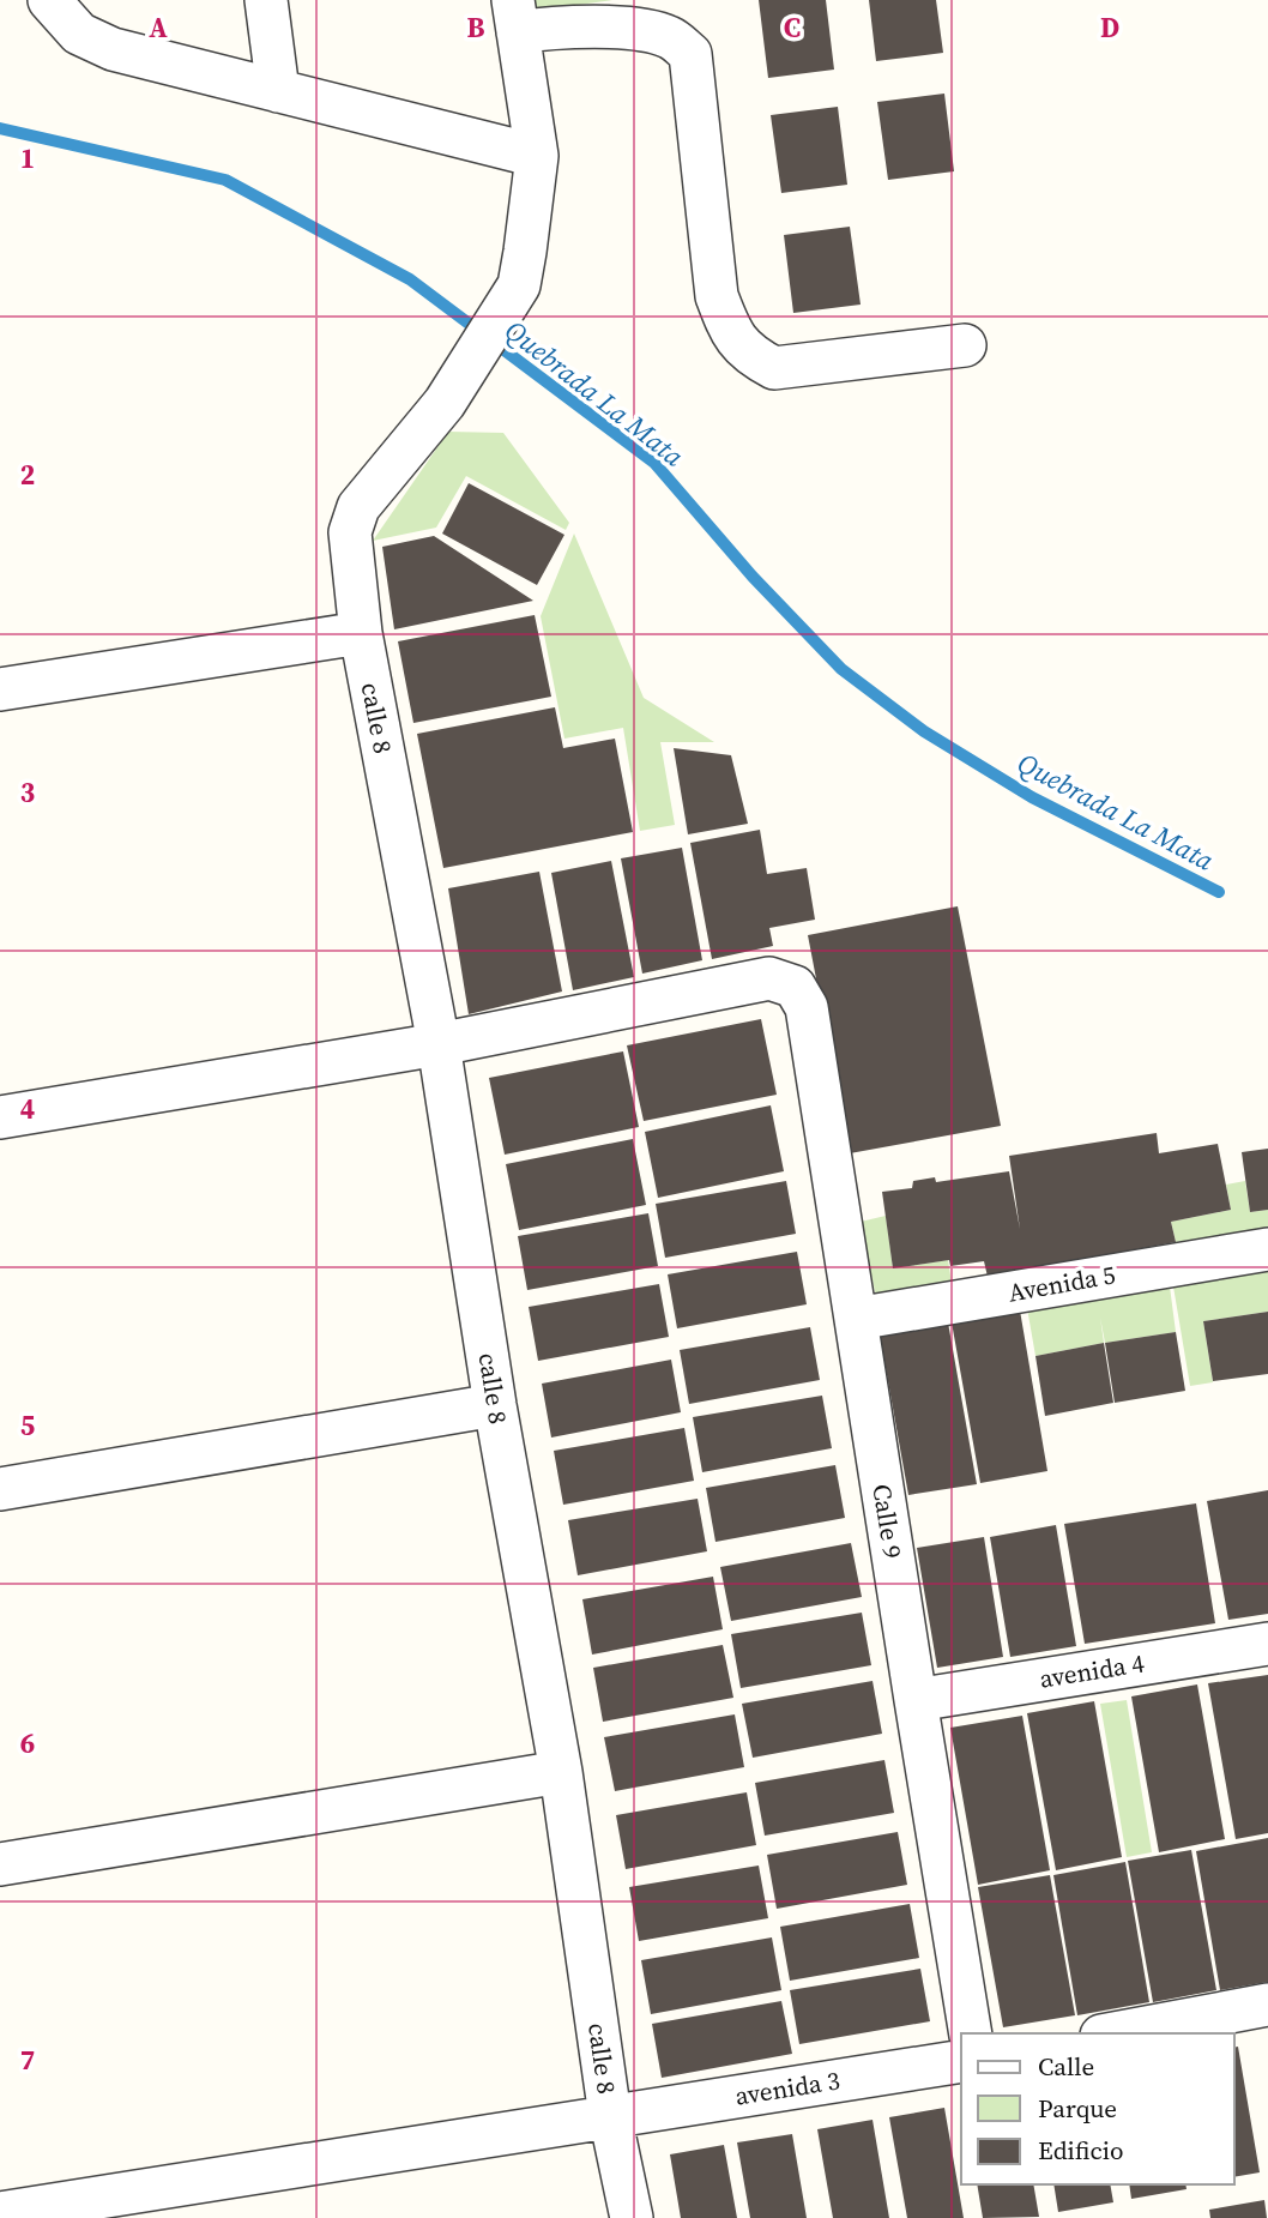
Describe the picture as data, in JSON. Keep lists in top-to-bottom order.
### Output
{
  "streets": {
    "street": [
      "calle 8",
      "Avenida 5",
      "Calle 9",
      "avenida 4",
      "avenida 3"
    ]
  },
  "crossings": [
    ["calle 8", "Calle 9"],
    ["calle 8", "avenida 3"],
    ["Avenida 5", "Calle 9"],
    ["Calle 9", "avenida 4"]
  ],
  "water": ["Quebrada La Mata"],
  "legend": ["Calle", "Parque", "Edificio"],
  "grid": {
    "columns": [
      "A",
      "B",
      "C",
      "D"
    ],
    "rows": [
      "1",
      "2",
      "3",
      "4",
      "5",
      "6",
      "7"
    ]
  }
}
